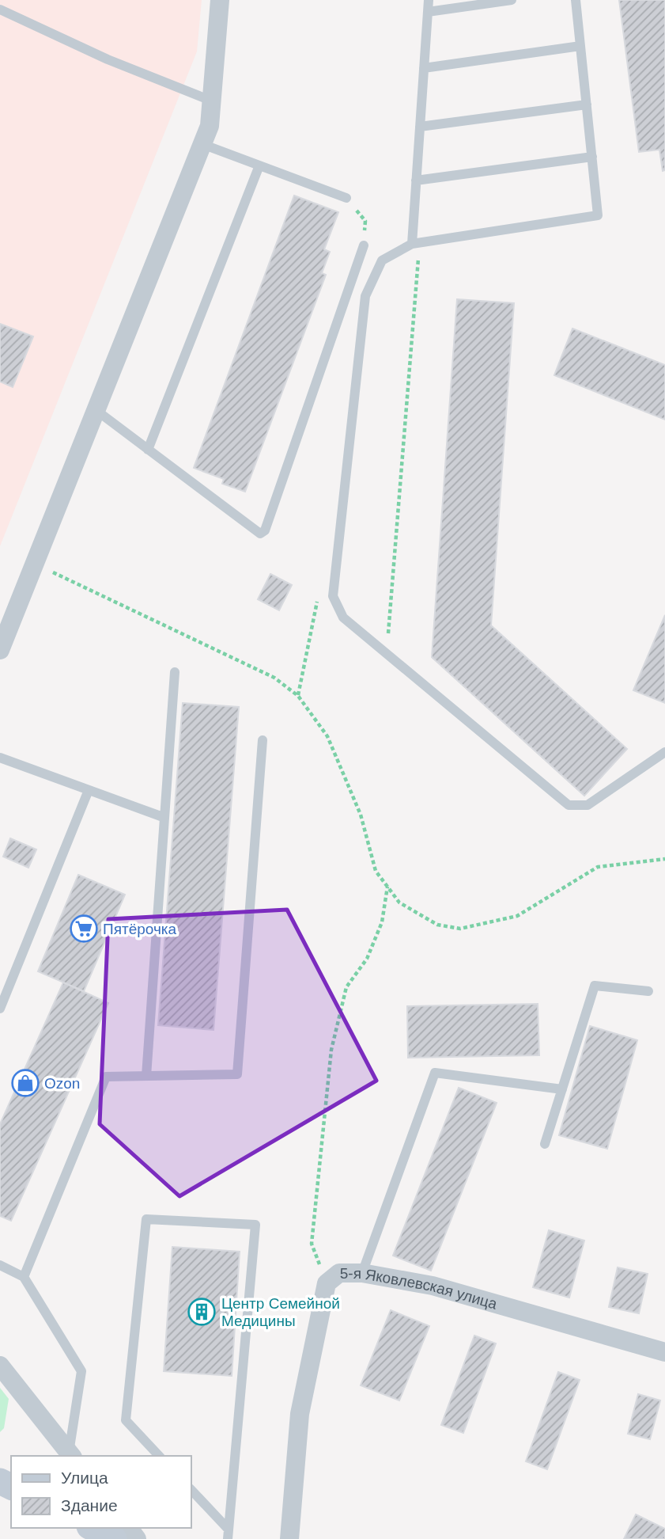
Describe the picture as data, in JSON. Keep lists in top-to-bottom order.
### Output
{
  "streets": {
    "street": ["5-я Яковлевская улица"]
  },
  "places": {
    "supermarket": ["Пятёрочка"],
    "shop": ["Ozon"],
    "building": ["Центр Семейной Медицины"]
  },
  "legend": ["Улица", "Здание"]
}
